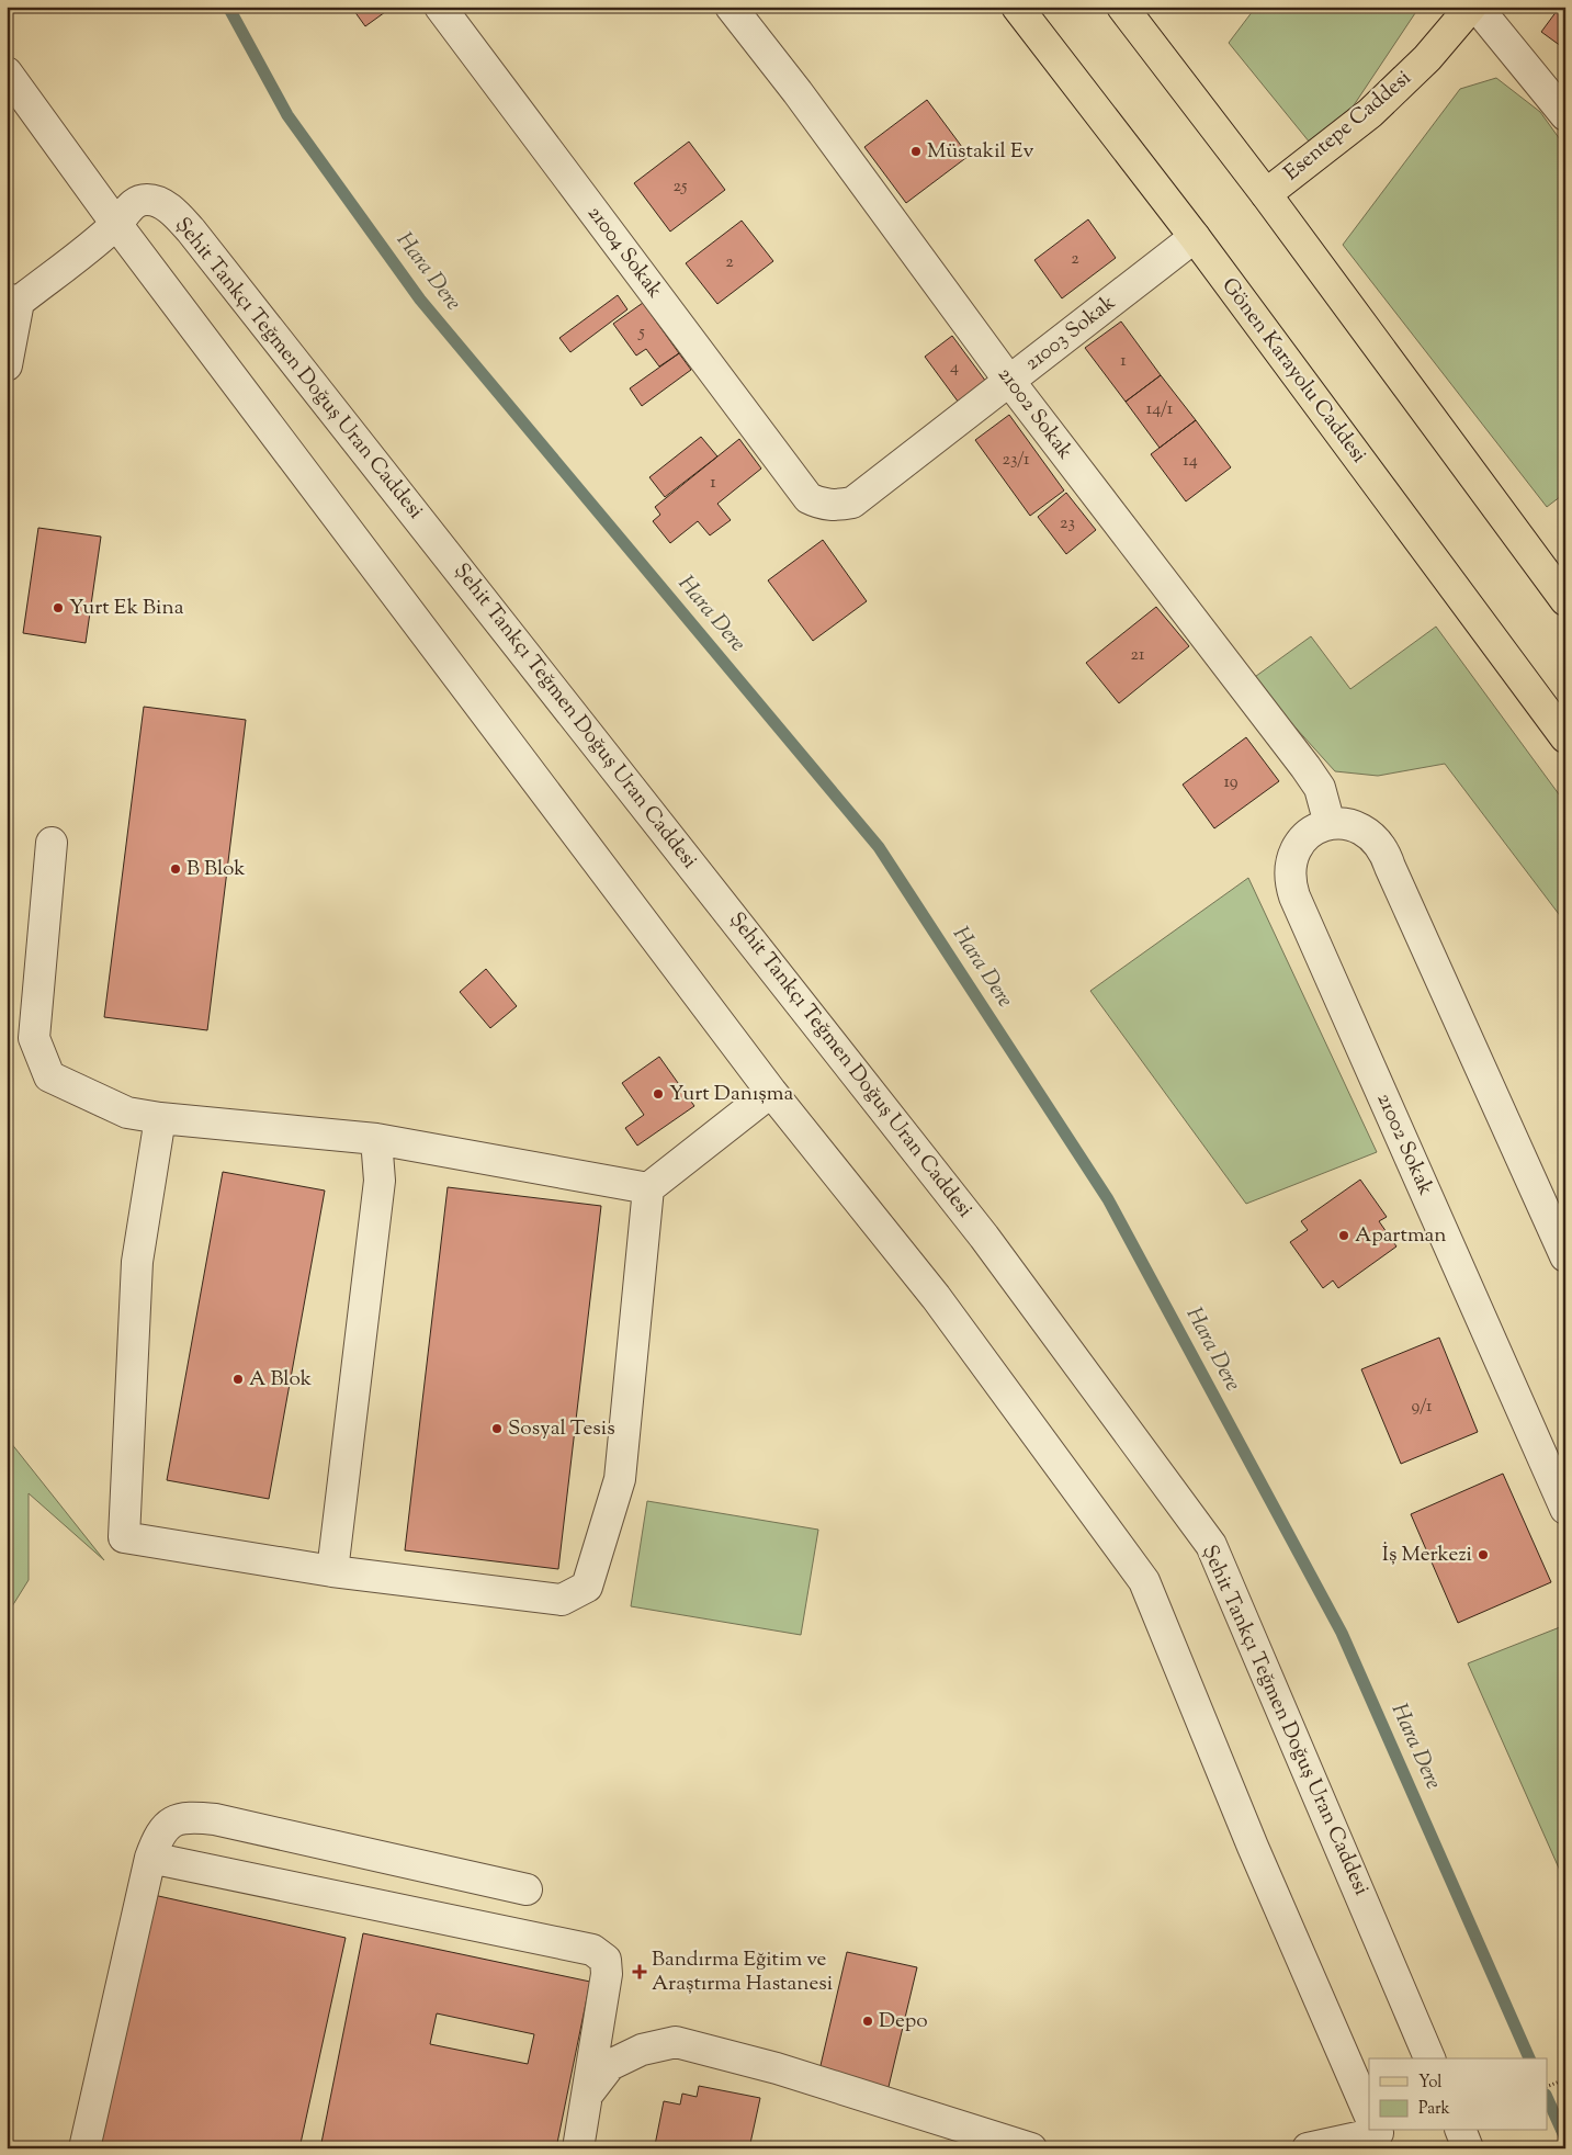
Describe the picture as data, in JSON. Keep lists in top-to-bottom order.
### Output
{
  "streets": {
    "main road": ["Esentepe Caddesi", "Gönen Karayolu Caddesi"],
    "street": [
      "21004 Sokak",
      "21003 Sokak",
      "Şehit Tankçı Teğmen Doğuş Uran Caddesi",
      "21002 Sokak"
    ]
  },
  "crossings": [
    ["21004 Sokak", "21003 Sokak"],
    ["21003 Sokak", "Gönen Karayolu Caddesi"],
    ["21003 Sokak", "21002 Sokak"]
  ],
  "water": ["Hara Dere"],
  "places": {
    "other": [
      "Müstakil Ev",
      "Yurt Ek Bina",
      "B Blok",
      "Yurt Danışma",
      "Apartman",
      "A Blok",
      "Sosyal Tesis",
      "İş Merkezi",
      "Depo"
    ],
    "health": ["Bandırma Eğitim ve Araştırma Hastanesi"]
  },
  "house_numbers": [
    "25",
    "2",
    "2",
    "5",
    "1",
    "4",
    "14/1",
    "23/1",
    "14",
    "1",
    "23",
    "21",
    "19",
    "9/1"
  ],
  "legend": ["Yol", "Park"]
}
